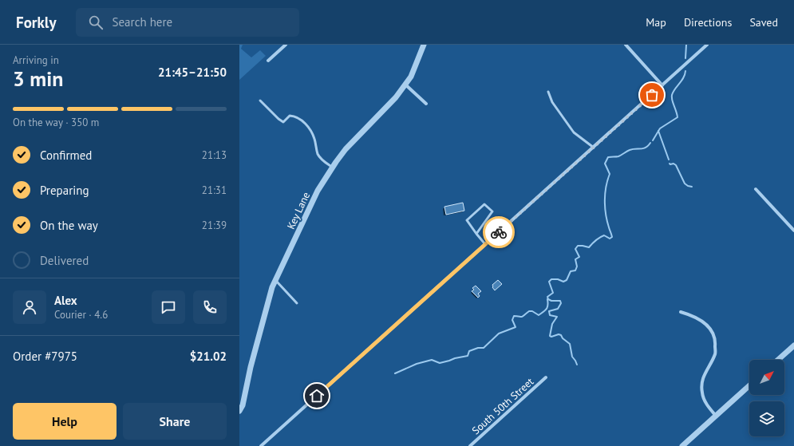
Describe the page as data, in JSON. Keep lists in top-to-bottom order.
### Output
{
  "streets": {
    "street": ["Key Lane", "South 50th Street"]
  },
  "north": "top right",
  "page": {
    "header": "Forkly",
    "search": "Search here",
    "nav": ["Map", "Directions", "Saved"],
    "heading": ["3 min", "Arriving in", "21:45–21:50"],
    "panel": [
      "Alex",
      "Courier · 4.6",
      "Order #7975",
      "$21.02"
    ],
    "bar": "On the way · 350 m",
    "list": [
      ["Confirmed", "21:13"],
      ["Preparing", "21:31"],
      ["On the way", "21:39"],
      "Delivered"
    ],
    "buttons": ["Help", "Share"]
  }
}
